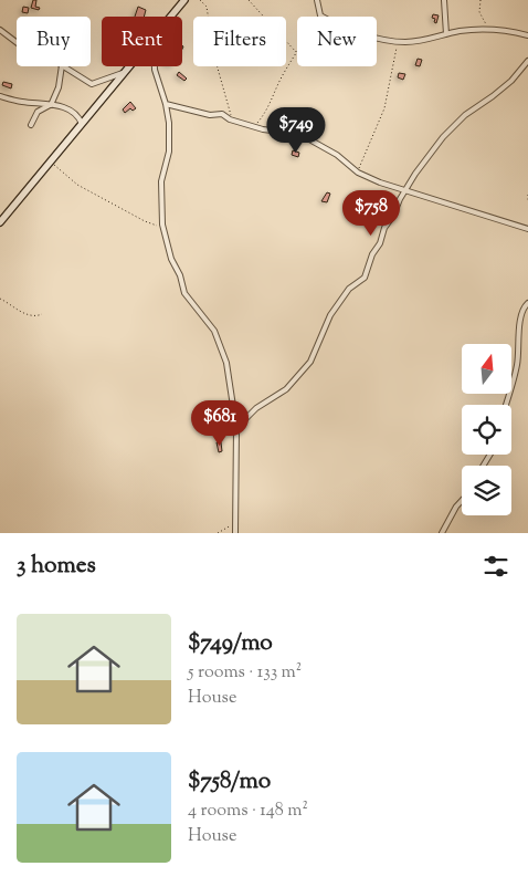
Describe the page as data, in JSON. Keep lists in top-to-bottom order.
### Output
{
  "north": "top",
  "page": {
    "chip": [
      "Buy",
      "Rent",
      "Filters",
      "New"
    ],
    "price": ["$749", "$758", "$681"],
    "heading": "3 homes",
    "list": [
      {
        "name": "$749/mo",
        "note": "5 rooms · 133 m² · House"
      },
      {
        "name": "$758/mo",
        "note": "4 rooms · 148 m² · House"
      }
    ]
  }
}
